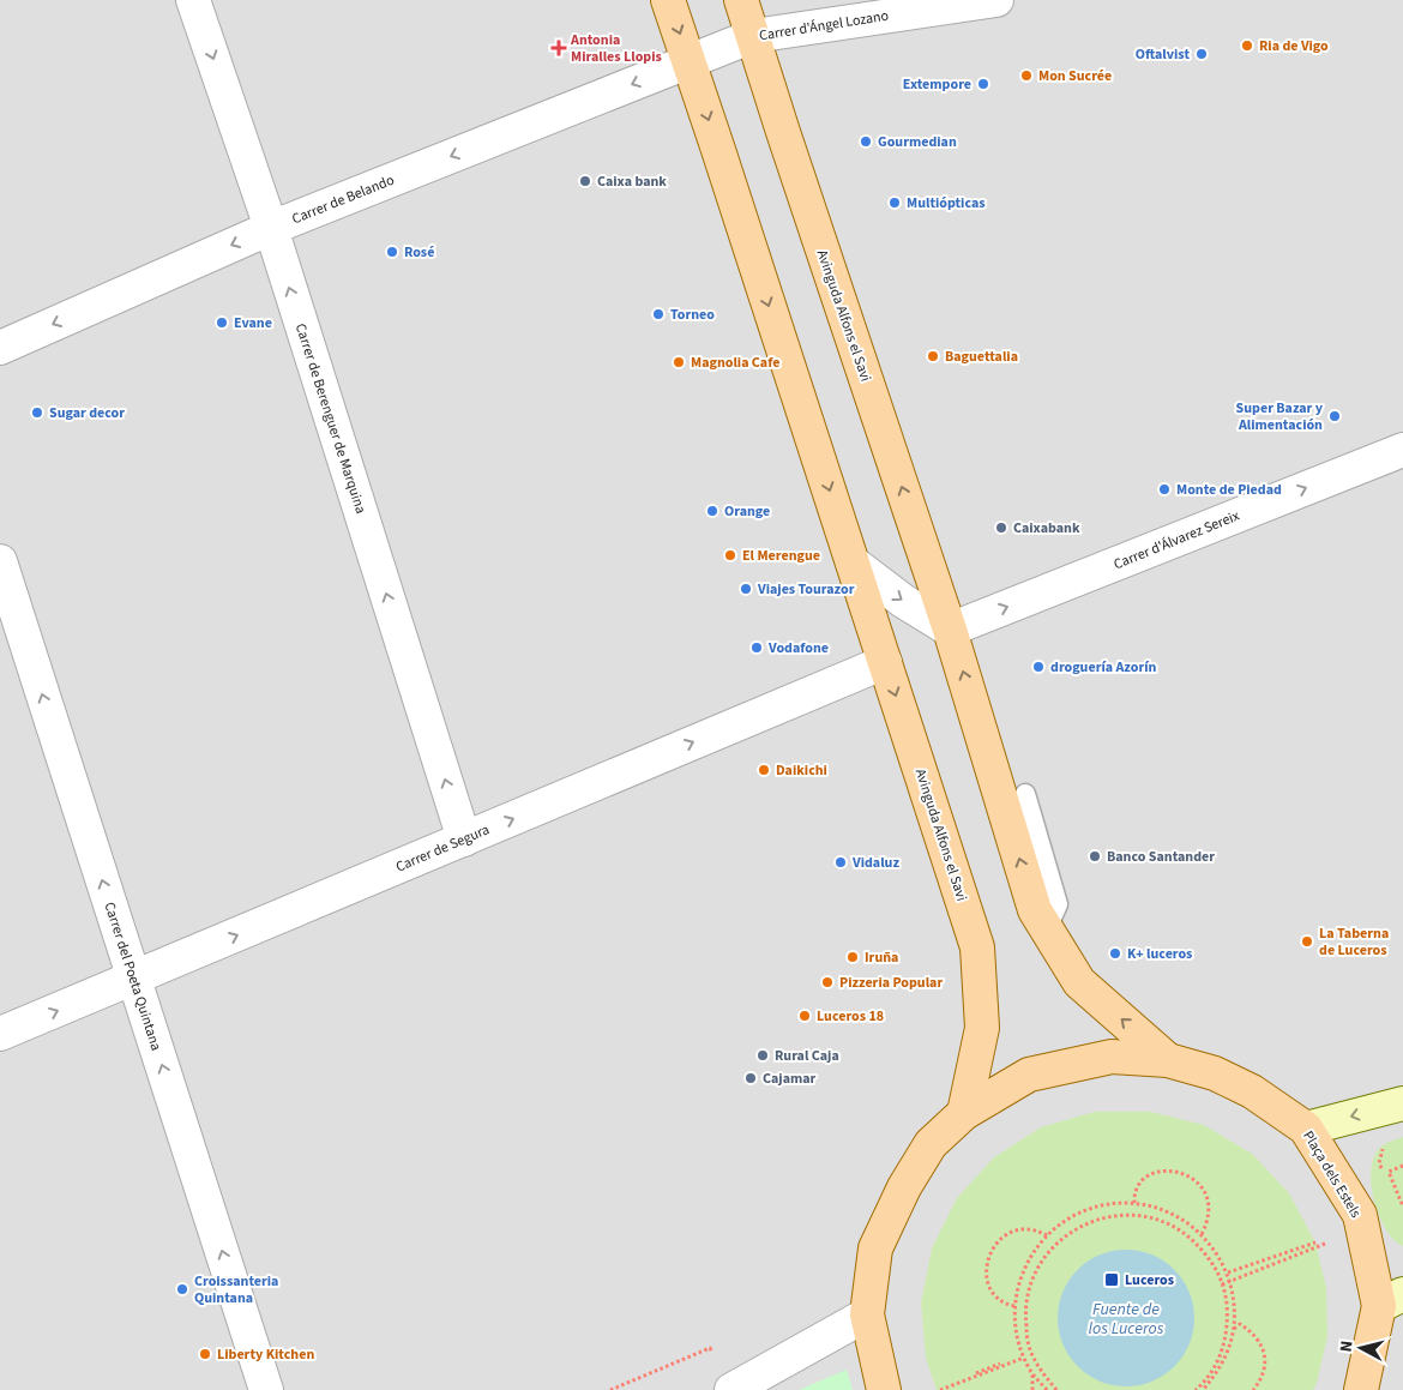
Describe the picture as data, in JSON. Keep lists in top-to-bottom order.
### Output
{
  "streets": {
    "main road": ["Avinguda Alfons el Savi", "Plaça dels Estels"],
    "street": [
      "Carrer d'Ángel Lozano",
      "Carrer de Belando",
      "Carrer de Berenguer de Marquina",
      "Carrer d'Álvarez Sereix",
      "Carrer de Segura",
      "Carrer del Poeta Quintana"
    ]
  },
  "crossings": [
    ["Carrer d'Ángel Lozano", "Carrer de Belando"],
    ["Carrer d'Ángel Lozano", "Avinguda Alfons el Savi"],
    ["Carrer de Belando", "Avinguda Alfons el Savi"],
    ["Carrer de Belando", "Carrer de Berenguer de Marquina"],
    ["Avinguda Alfons el Savi", "Carrer d'Álvarez Sereix"],
    ["Avinguda Alfons el Savi", "Carrer de Segura"],
    ["Avinguda Alfons el Savi", "Plaça dels Estels"],
    ["Carrer de Berenguer de Marquina", "Carrer de Segura"],
    ["Carrer de Segura", "Carrer del Poeta Quintana"]
  ],
  "one_way": [
    "Carrer de Belando",
    "Carrer d'Álvarez Sereix",
    "Carrer de Segura",
    "Carrer del Poeta Quintana"
  ],
  "water": ["Fuente de los Luceros"],
  "places": {
    "other": [
      "Ria de Vigo",
      "Oftalvist",
      "Mon Sucrée",
      "Extempore",
      "Gourmedian",
      "Caixa bank",
      "Multiópticas",
      "Rosé",
      "Torneo",
      "Evane",
      "Baguettalia",
      "Magnolia Cafe",
      "Sugar decor",
      "Super Bazar y Alimentación",
      "Monte de Piedad",
      "Orange",
      "Caixabank",
      "El Merengue",
      "Viajes Tourazor",
      "Vodafone",
      "droguería Azorín",
      "Daikichi",
      "Banco Santander",
      "Vidaluz",
      "La Taberna de Luceros",
      "K+ luceros",
      "Iruña",
      "Pizzeria Popular",
      "Luceros 18",
      "Rural Caja",
      "Cajamar",
      "Croissanteria Quintana",
      "Liberty Kitchen"
    ],
    "health": ["Antonia Miralles Llopis"],
    "transit": ["Luceros"]
  },
  "north": "left"
}
